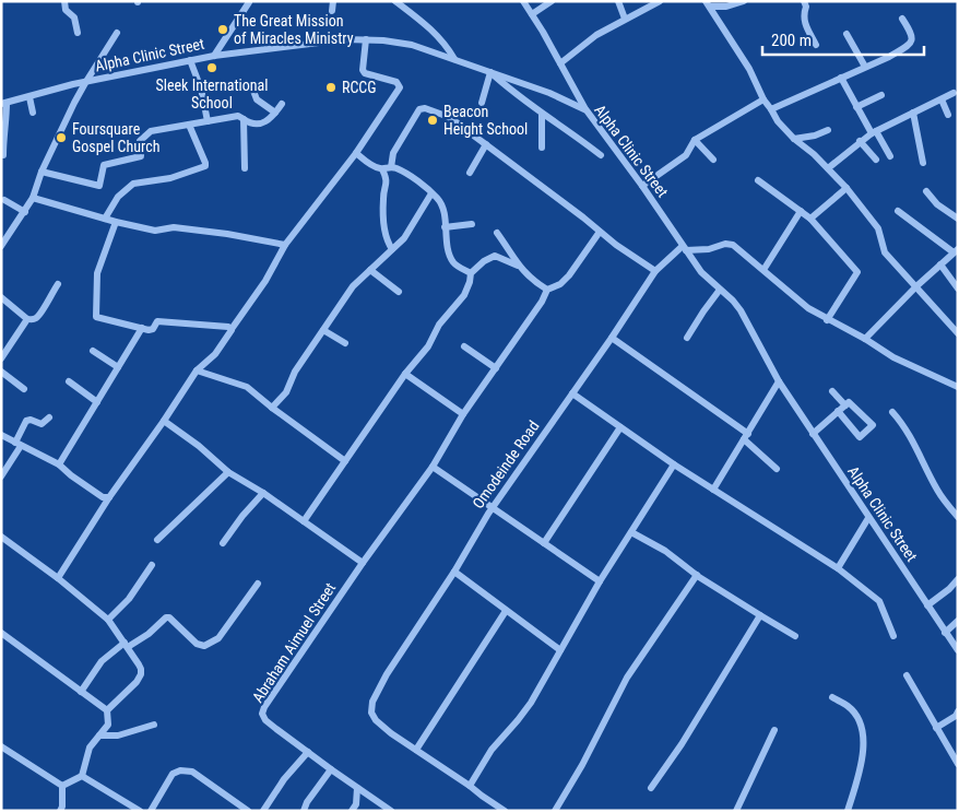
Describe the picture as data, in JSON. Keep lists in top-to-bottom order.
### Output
{
  "streets": {
    "street": ["Alpha Clinic Street", "Omodeinde Road", "Abraham Aimuel Street"]
  },
  "crossings": [
    ["Alpha Clinic Street", "Omodeinde Road"]
  ],
  "places": [
    "The Great Mission of Miracles Ministry",
    "Sleek International School",
    "RCCG",
    "Beacon Height School",
    "Foursquare Gospel Church"
  ],
  "scale_bar": "200 m"
}
